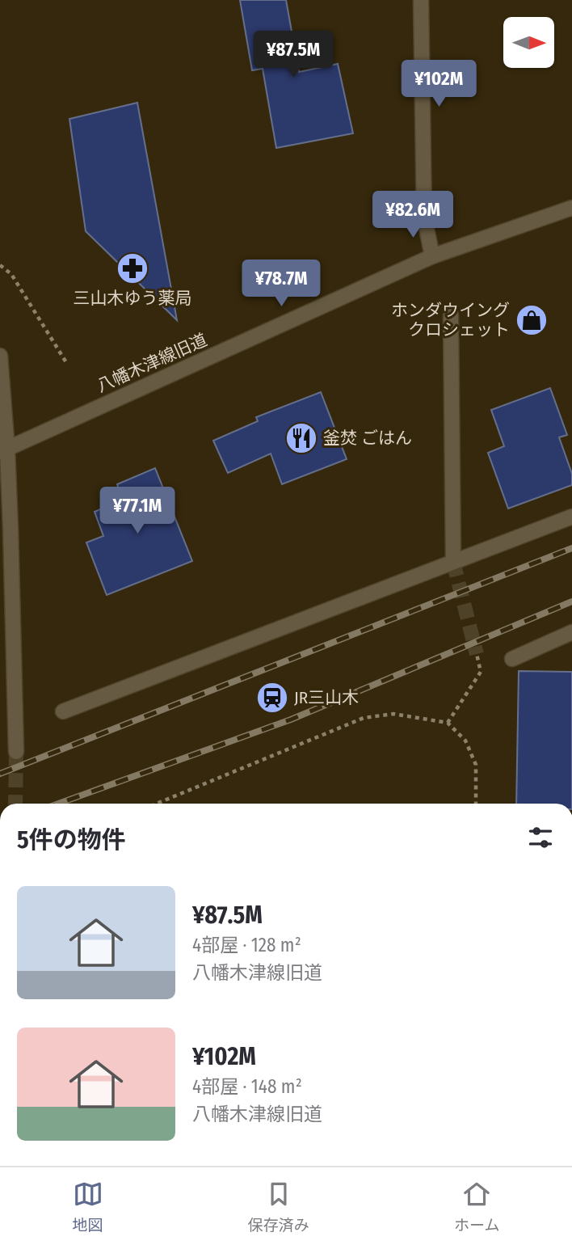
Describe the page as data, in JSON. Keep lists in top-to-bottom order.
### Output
{
  "streets": {
    "street": ["八幡木津線旧道"]
  },
  "places": {
    "pharmacy": ["三山木ゆう薬局"],
    "shop": ["ホンダウイング クロシェット"],
    "restaurant": ["釜焚 ごはん"],
    "station": ["JR三山木"]
  },
  "north": "right",
  "page": {
    "price": [
      "¥87.5M",
      "¥102M",
      "¥82.6M",
      "¥78.7M",
      "¥77.1M"
    ],
    "heading": "5件の物件",
    "list": [
      {
        "name": "¥87.5M",
        "note": "4部屋 · 128 m² · 八幡木津線旧道"
      },
      {
        "name": "¥102M",
        "note": "4部屋 · 148 m² · 八幡木津線旧道"
      }
    ],
    "tabs": ["地図", "保存済み", "ホーム"]
  }
}
